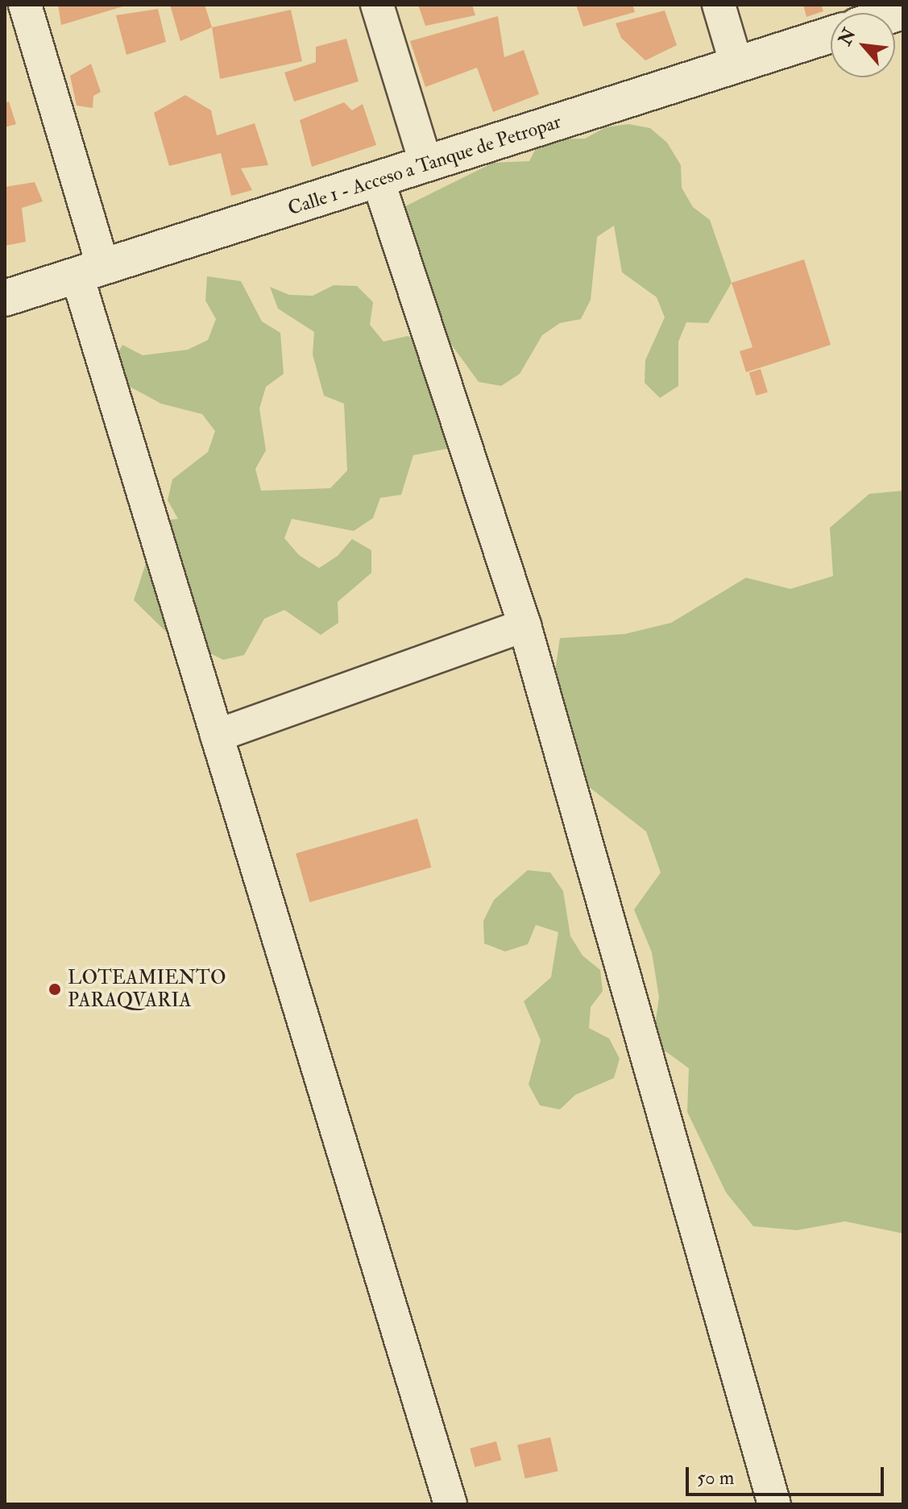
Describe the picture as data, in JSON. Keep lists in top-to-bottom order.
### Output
{
  "streets": {
    "street": ["Calle 1 - Acceso a Tanque de Petropar"]
  },
  "places": ["LOTEAMIENTO PARAQVARIA"],
  "scale_bar": "50 m",
  "north": "top left"
}
